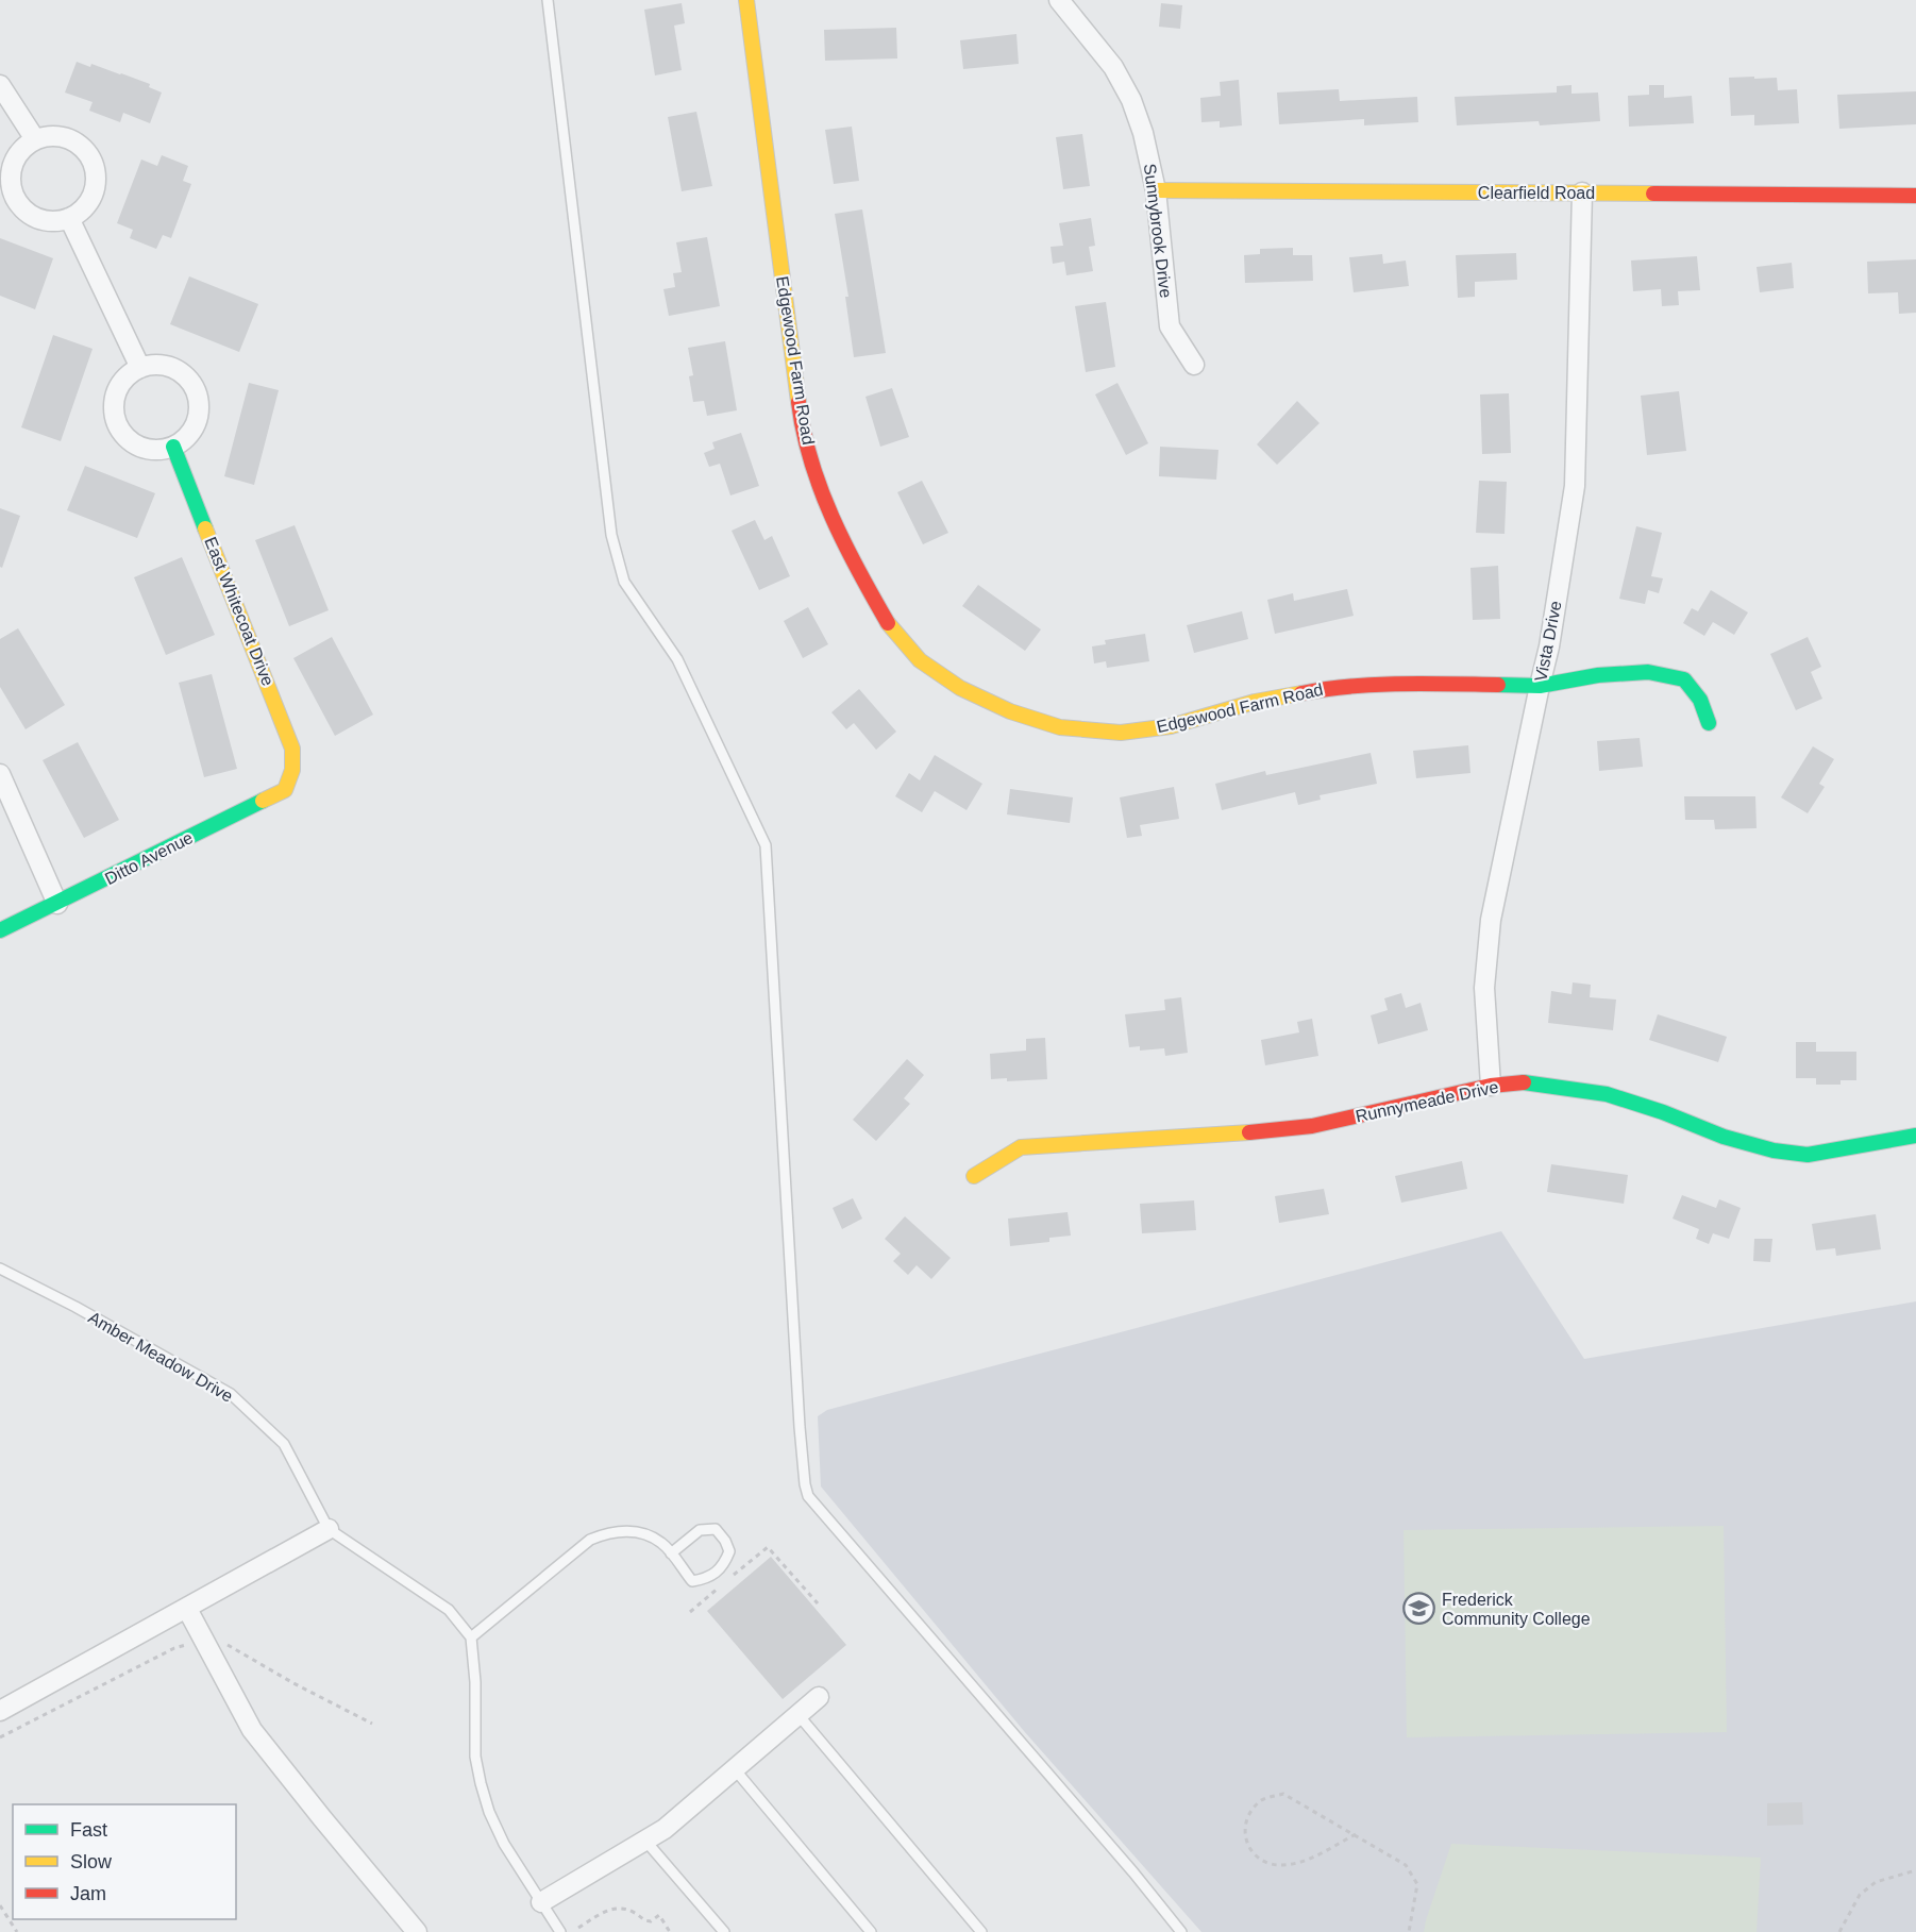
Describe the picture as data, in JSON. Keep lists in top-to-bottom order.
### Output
{
  "streets": {
    "street": [
      "Clearfield Road",
      "Sunnybrook Drive",
      "Edgewood Farm Road",
      "East Whitecoat Drive",
      "Vista Drive",
      "Ditto Avenue",
      "Runnymeade Drive"
    ],
    "lane": ["Amber Meadow Drive"]
  },
  "crossings": [
    ["Clearfield Road", "Sunnybrook Drive"],
    ["Clearfield Road", "Vista Drive"],
    ["Edgewood Farm Road", "Vista Drive"],
    ["East Whitecoat Drive", "Ditto Avenue"],
    ["Vista Drive", "Runnymeade Drive"]
  ],
  "places": {
    "school or university": ["Frederick Community College"]
  },
  "legend": ["Fast", "Slow", "Jam"]
}
